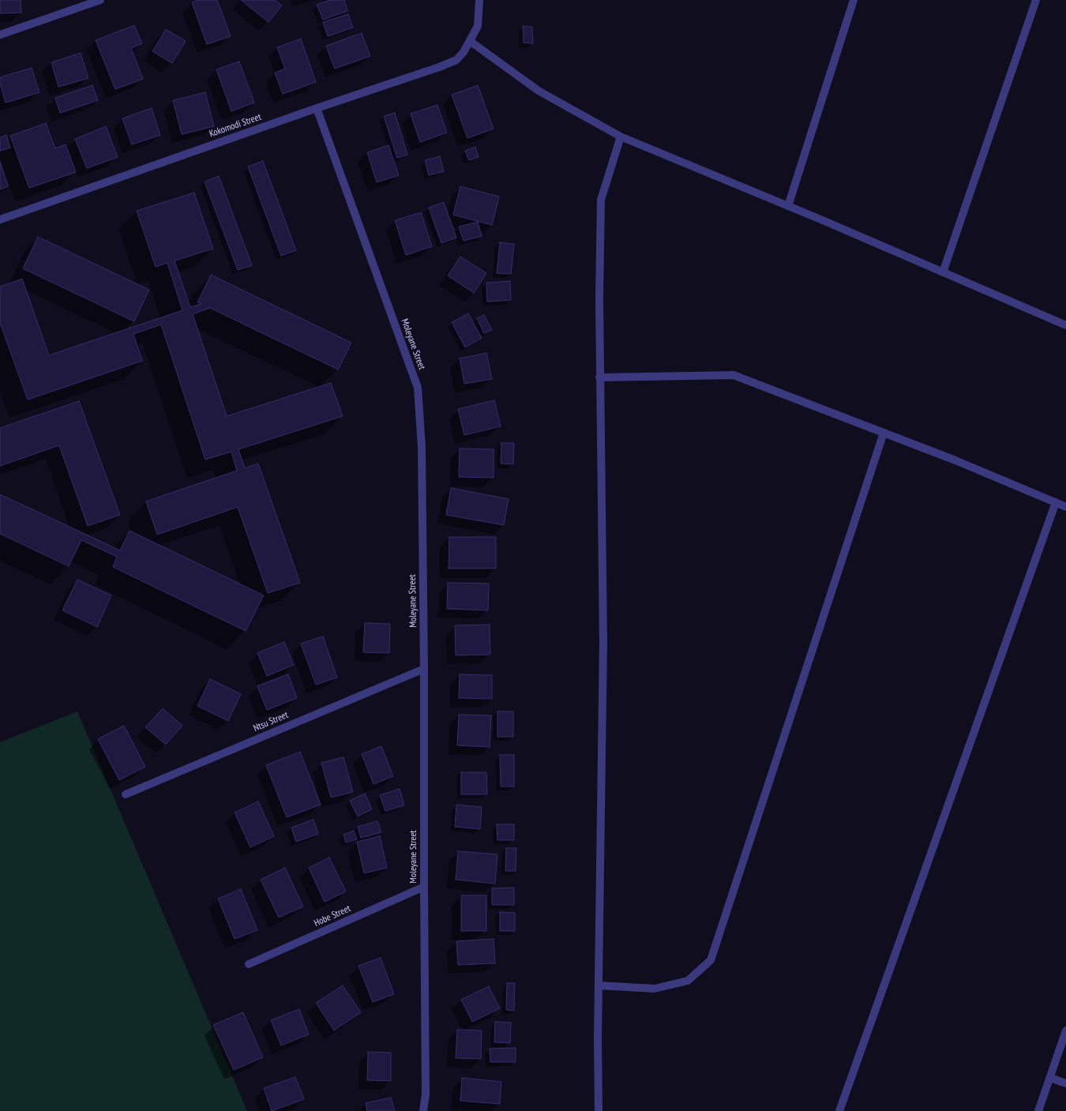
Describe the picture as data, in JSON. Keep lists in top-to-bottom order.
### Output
{
  "streets": {
    "street": [
      "Kokomodi Street",
      "Moleyane Street",
      "Ntsu Street",
      "Hobe Street"
    ]
  },
  "crossings": [
    ["Kokomodi Street", "Moleyane Street"],
    ["Moleyane Street", "Ntsu Street"],
    ["Moleyane Street", "Hobe Street"]
  ]
}
